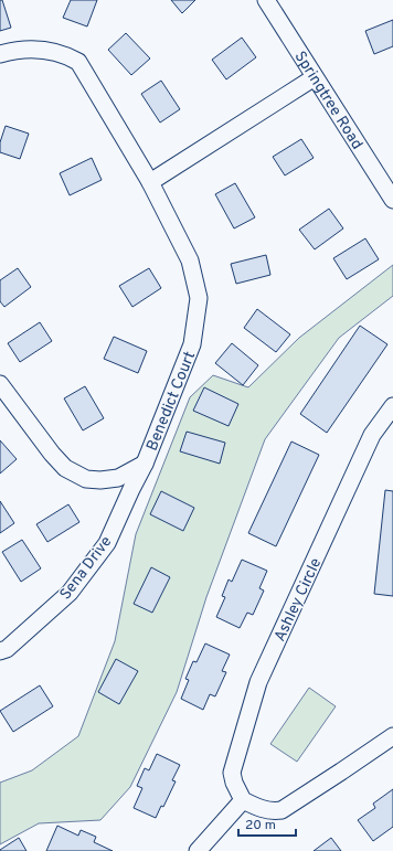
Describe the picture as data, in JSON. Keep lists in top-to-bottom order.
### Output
{
  "streets": {
    "street": [
      "Springtree Road",
      "Benedict Court",
      "Sena Drive",
      "Ashley Circle"
    ]
  },
  "crossings": [
    ["Benedict Court", "Sena Drive"]
  ],
  "scale_bar": "20 m"
}
